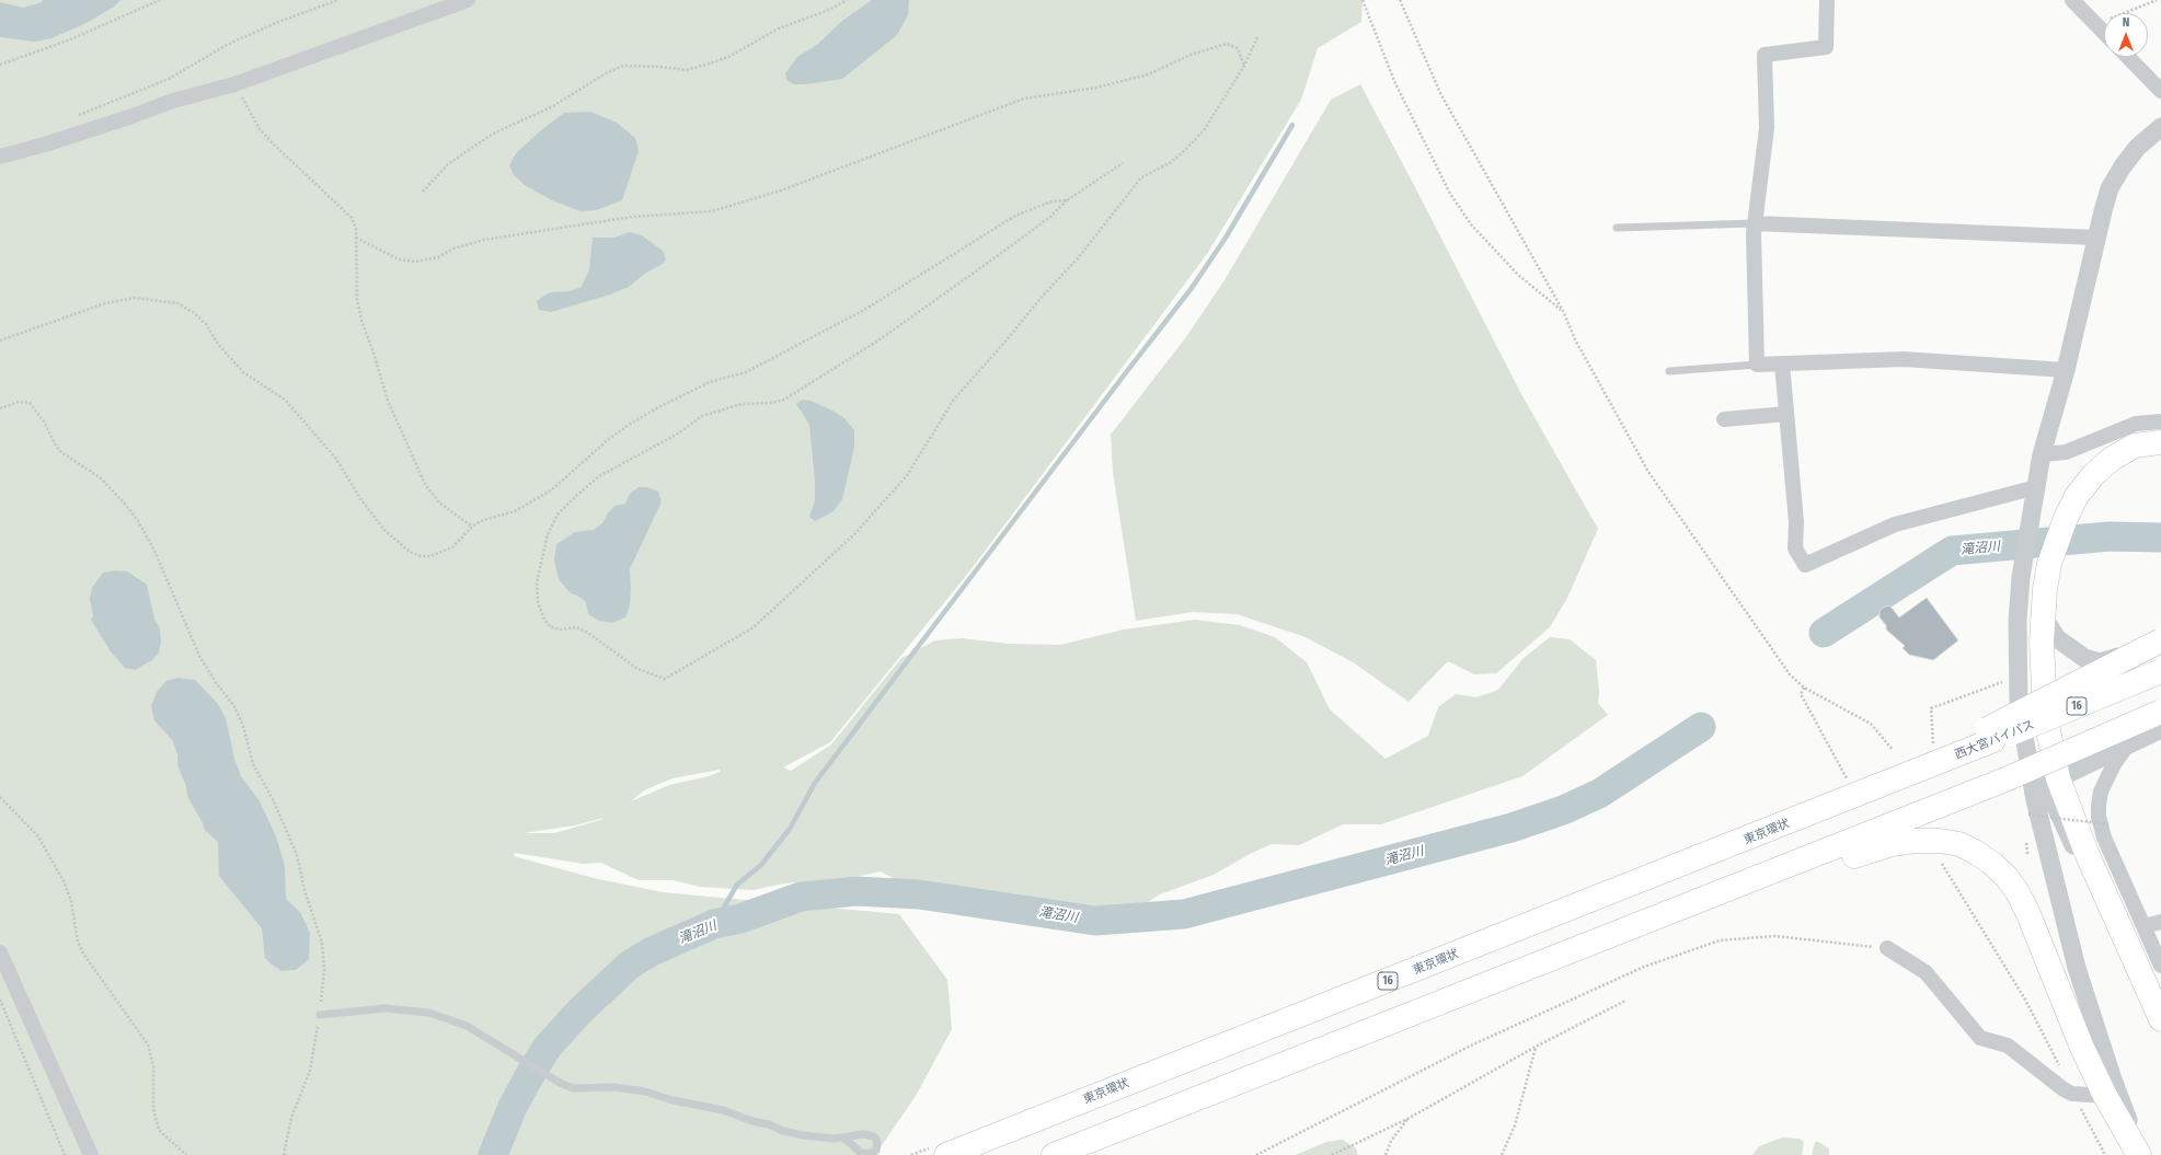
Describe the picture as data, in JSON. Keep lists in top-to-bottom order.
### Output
{
  "streets": {
    "highway": ["16", "西大宮バイパス", "東京環状"]
  },
  "crossings": [
    ["西大宮バイパス", "東京環状"]
  ],
  "water": ["滝沼川"],
  "north": "top"
}
